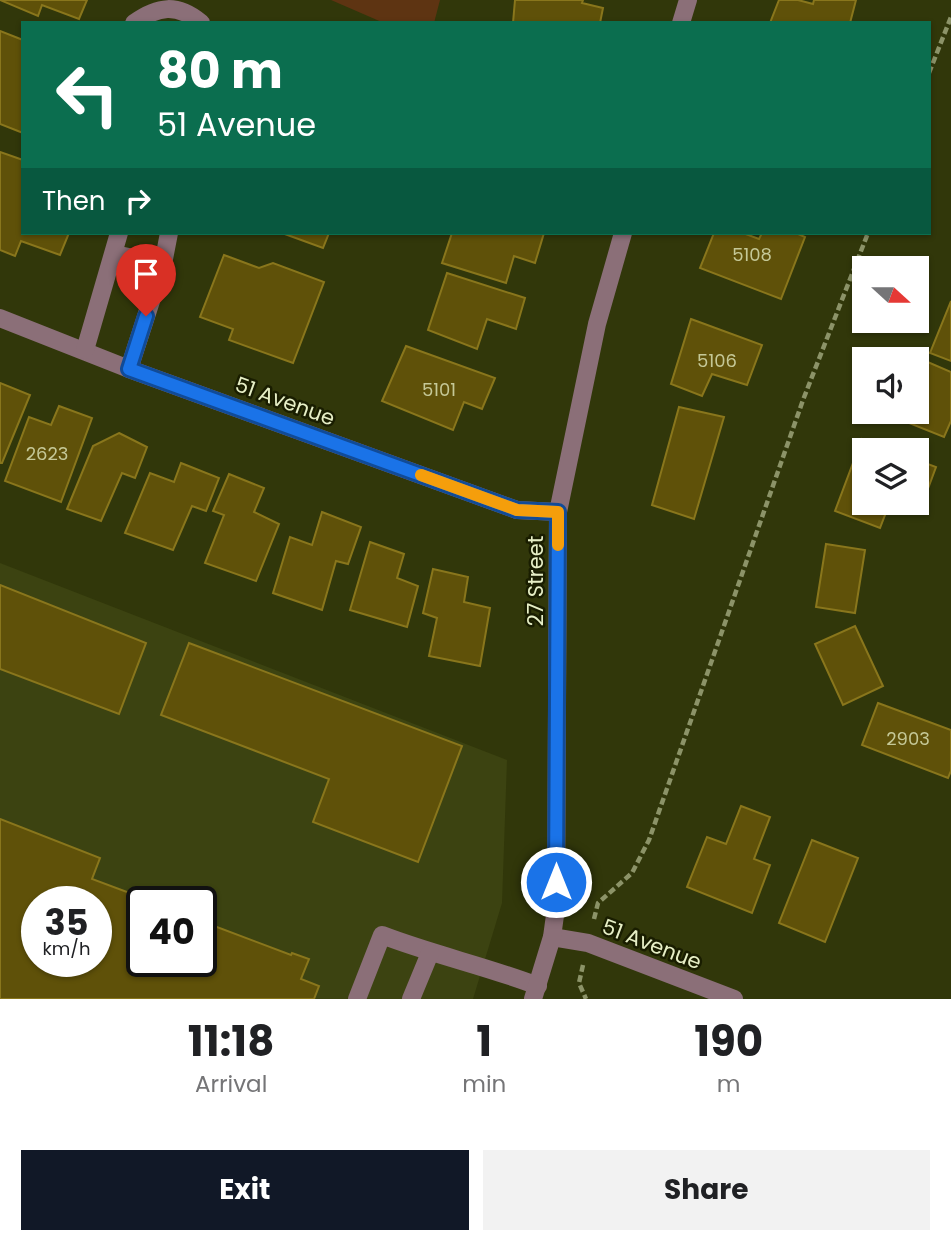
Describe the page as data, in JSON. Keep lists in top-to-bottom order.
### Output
{
  "streets": {
    "street": ["51 Avenue", "27 Street"]
  },
  "crossings": [
    ["51 Avenue", "27 Street"]
  ],
  "house_numbers": [
    "5108",
    "5106",
    "5101",
    "2623",
    "2903"
  ],
  "north": "right",
  "page": {
    "turn": ["80 m", "51 Avenue"],
    "then": "Then",
    "speed": "35 km/h",
    "limit": "40",
    "eta": [
      "11:18",
      "Arrival",
      "1",
      "min",
      "190",
      "m"
    ],
    "buttons": ["Exit", "Share"]
  }
}
